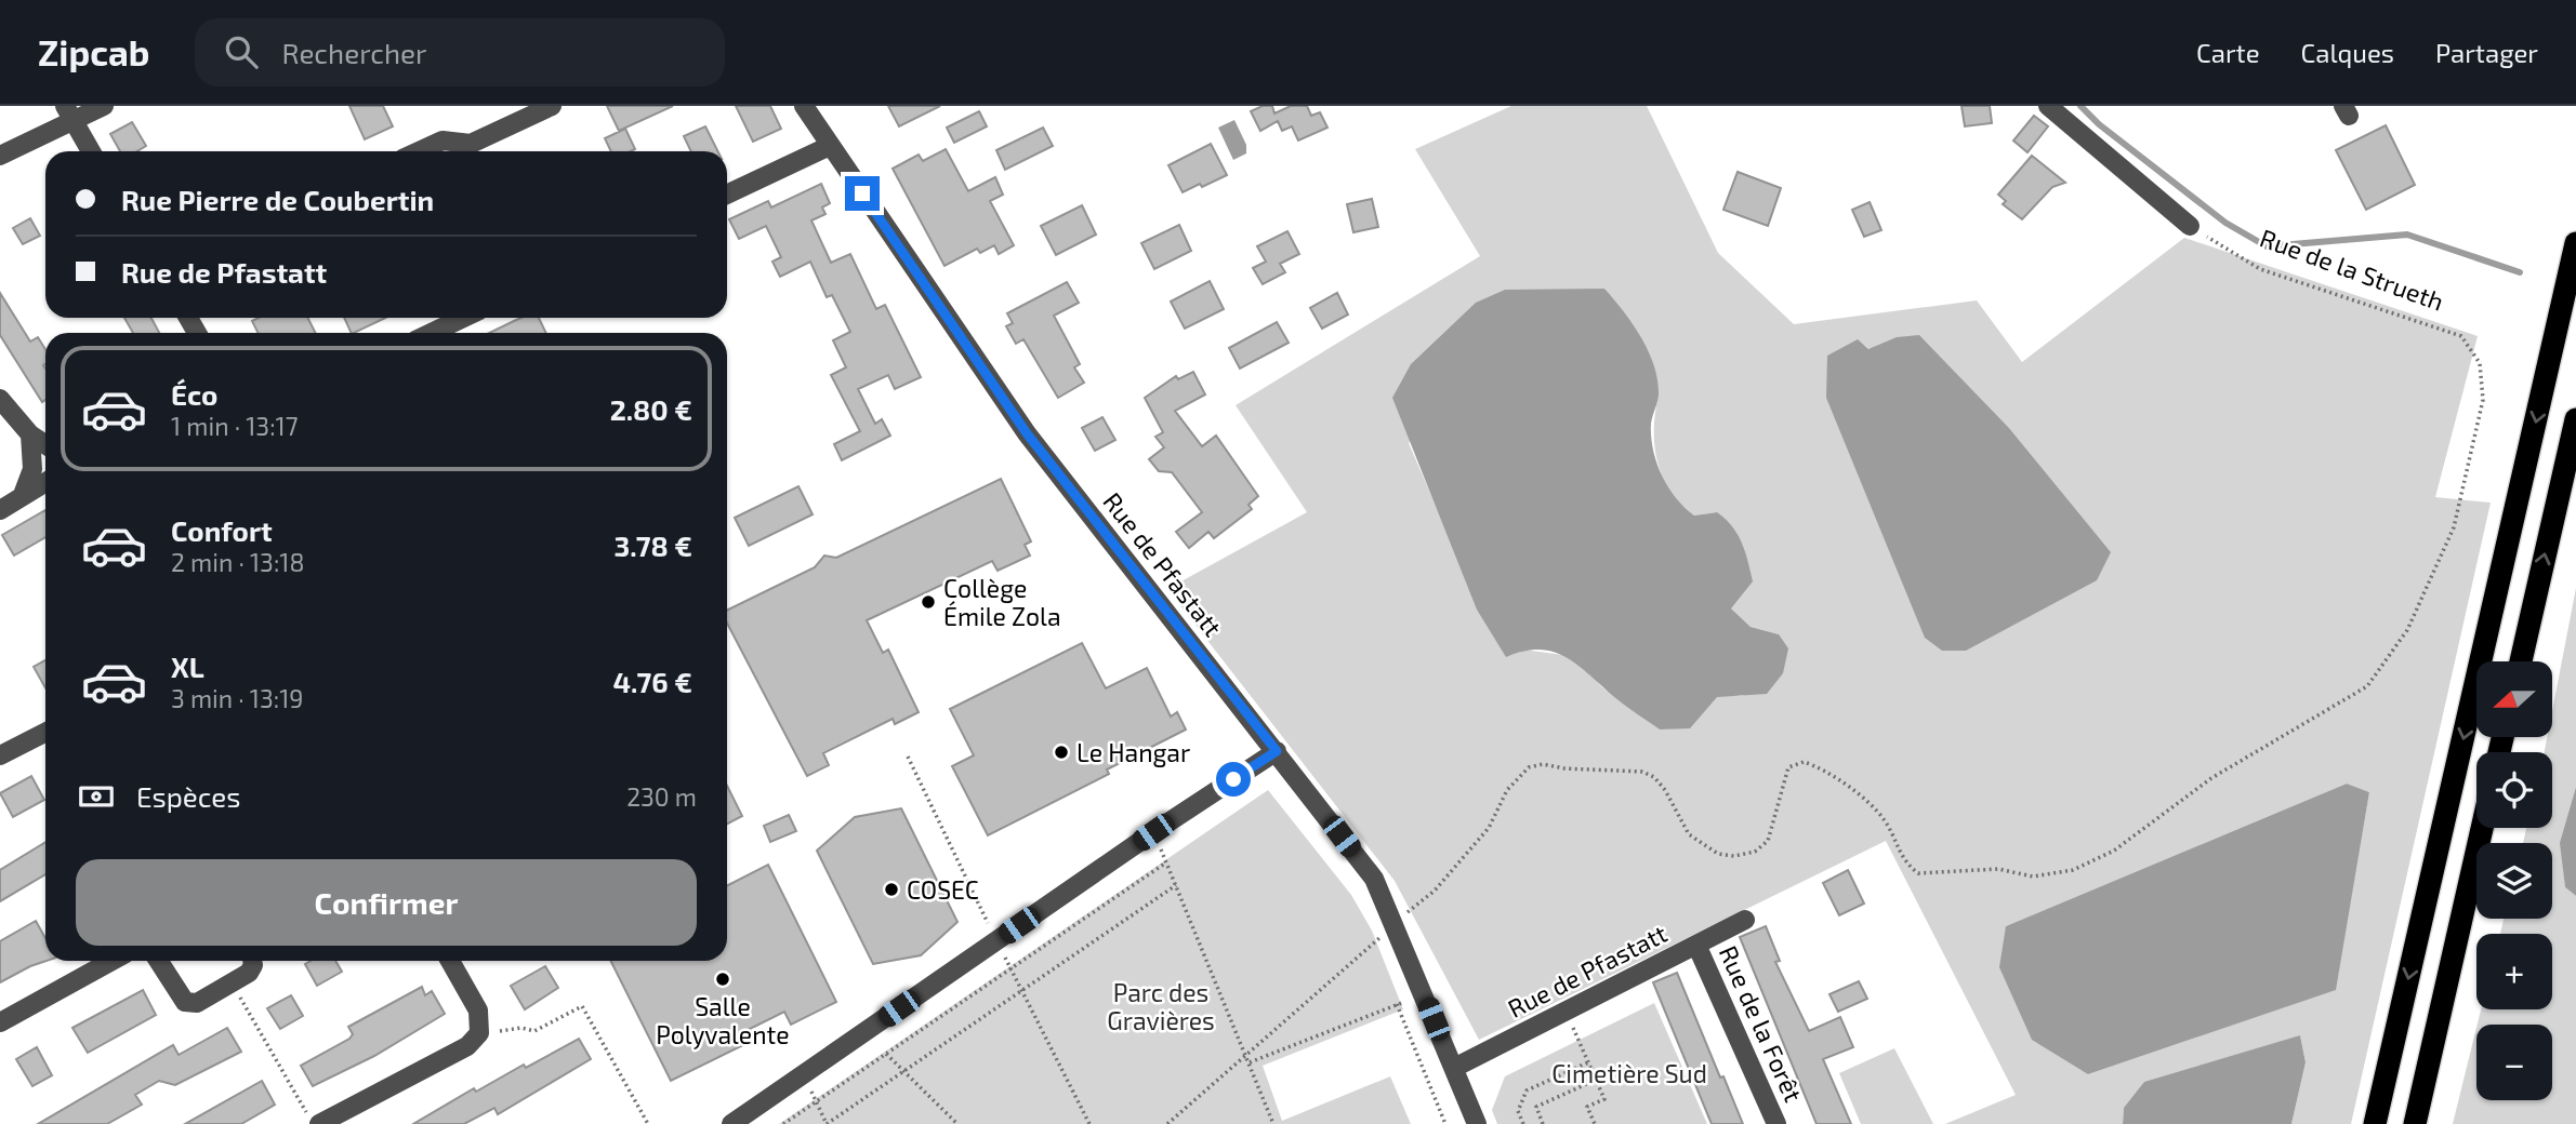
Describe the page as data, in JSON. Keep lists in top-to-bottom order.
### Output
{
  "streets": {
    "street": ["Rue de Pfastatt", "Rue de la Forêt"],
    "path": ["Rue de la Strueth"]
  },
  "crossings": [
    ["Rue de la Strueth", "Rue de Pfastatt"],
    ["Rue de Pfastatt", "Rue de la Forêt"]
  ],
  "parks": ["Parc des Gravières", "Cimetière Sud"],
  "places": [
    "Collège Émile Zola",
    "Le Hangar",
    "COSEC",
    "Salle Polyvalente"
  ],
  "north": "left",
  "page": {
    "header": "Zipcab",
    "search": "Rechercher",
    "nav": ["Carte", "Calques", "Partager"],
    "banner": ["Rue Pierre de Coubertin", "Rue de Pfastatt"],
    "list": [
      {
        "name": "Éco",
        "note": "1 min · 13:17",
        "value": "2.80 €"
      },
      {
        "name": "Confort",
        "note": "2 min · 13:18",
        "value": "3.78 €"
      },
      {
        "name": "XL",
        "note": "3 min · 13:19",
        "value": "4.76 €"
      }
    ],
    "map_buttons": ["+", "−"],
    "pay": ["Espèces", "230 m"],
    "buttons": "Confirmer"
  }
}
